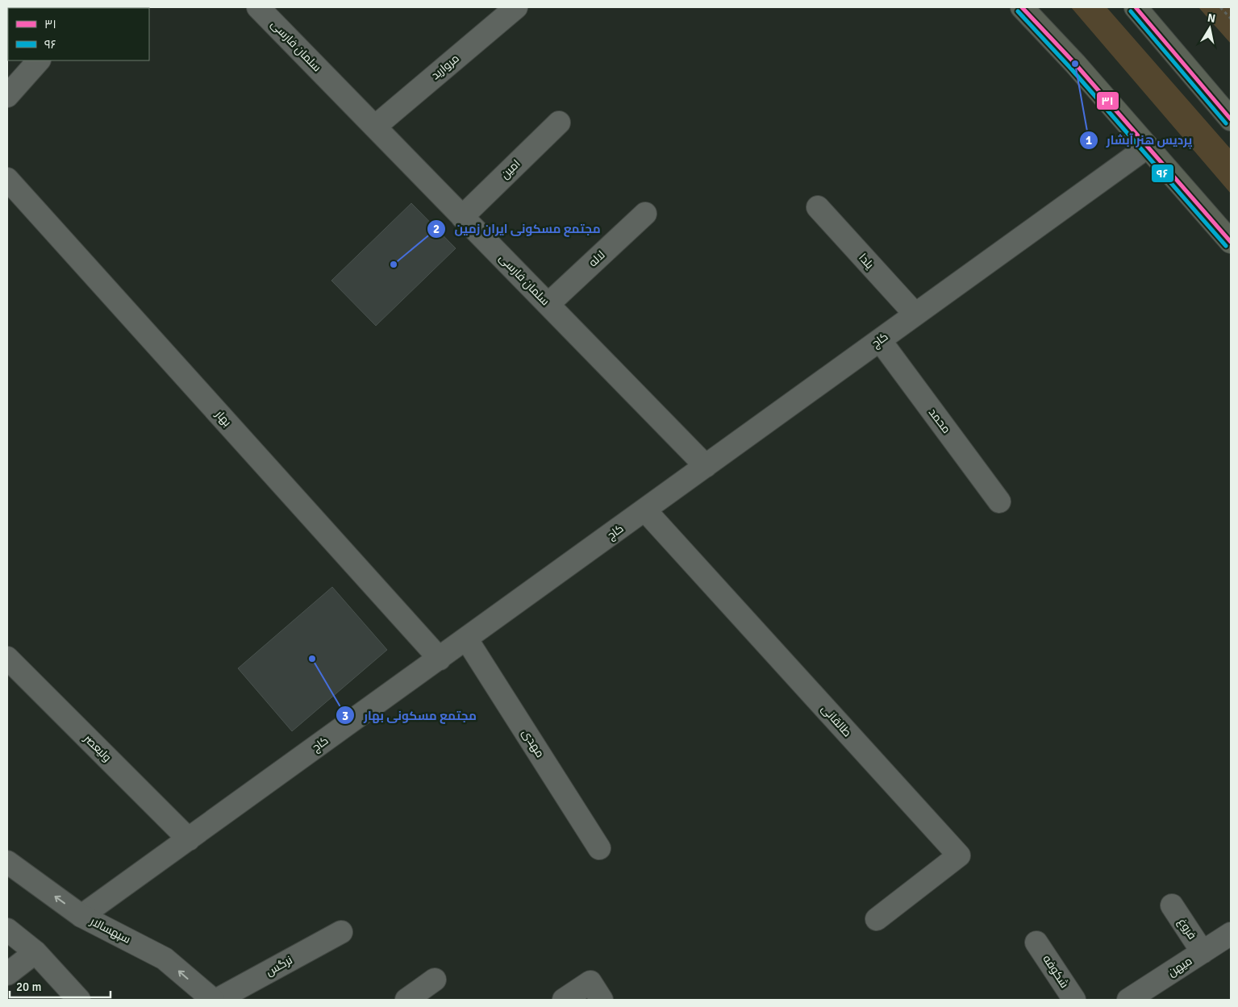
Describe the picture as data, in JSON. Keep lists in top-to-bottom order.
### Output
{
  "streets": {
    "street": [
      "سلمان فارسی",
      "مروارید",
      "امین",
      "لاله",
      "یلدا",
      "کاج",
      "بهار",
      "محمد",
      "طالقانی",
      "مهدی",
      "ولیعصر",
      "فروغ",
      "سپهسالار",
      "نرگس",
      "میهن",
      "شکوفه"
    ]
  },
  "crossings": [
    ["سلمان فارسی", "مروارید"],
    ["سلمان فارسی", "امین"],
    ["سلمان فارسی", "لاله"],
    ["سلمان فارسی", "کاج"],
    ["یلدا", "کاج"],
    ["کاج", "بهار"],
    ["کاج", "محمد"],
    ["کاج", "طالقانی"],
    ["کاج", "مهدی"],
    ["کاج", "ولیعصر"],
    ["کاج", "سپهسالار"],
    ["فروغ", "میهن"]
  ],
  "places": ["پردیس هنر آبشار", "مجتمع مسکونی ایران زمین", "مجتمع مسکونی بهار"],
  "lines": ["transit line ۳۱", "transit line ۹۶"],
  "legend": ["۳۱", "۹۶"],
  "scale_bar": "20 m",
  "north": "top"
}
